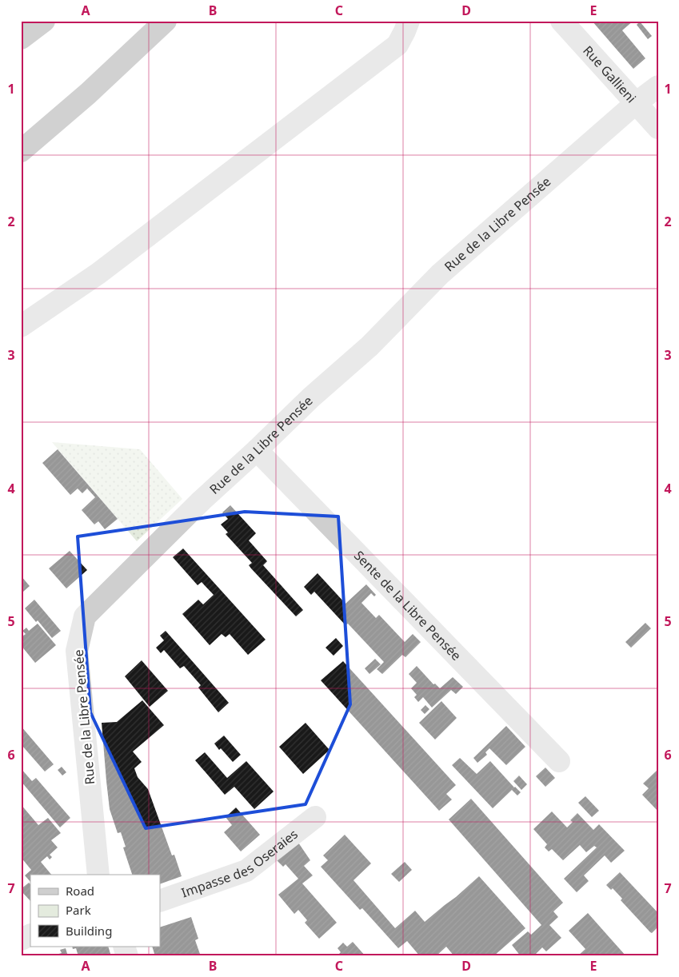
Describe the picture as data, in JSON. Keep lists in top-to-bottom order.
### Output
{
  "streets": {
    "street": [
      "Rue Gallieni",
      "Rue de la Libre Pensée",
      "Sente de la Libre Pensée",
      "Impasse des Oseraies"
    ]
  },
  "crossings": [
    ["Rue Gallieni", "Rue de la Libre Pensée"],
    ["Rue de la Libre Pensée", "Sente de la Libre Pensée"]
  ],
  "legend": ["Road", "Park", "Building"],
  "grid": {
    "columns": [
      "A",
      "B",
      "C",
      "D",
      "E"
    ],
    "rows": [
      "1",
      "2",
      "3",
      "4",
      "5",
      "6",
      "7"
    ]
  }
}
